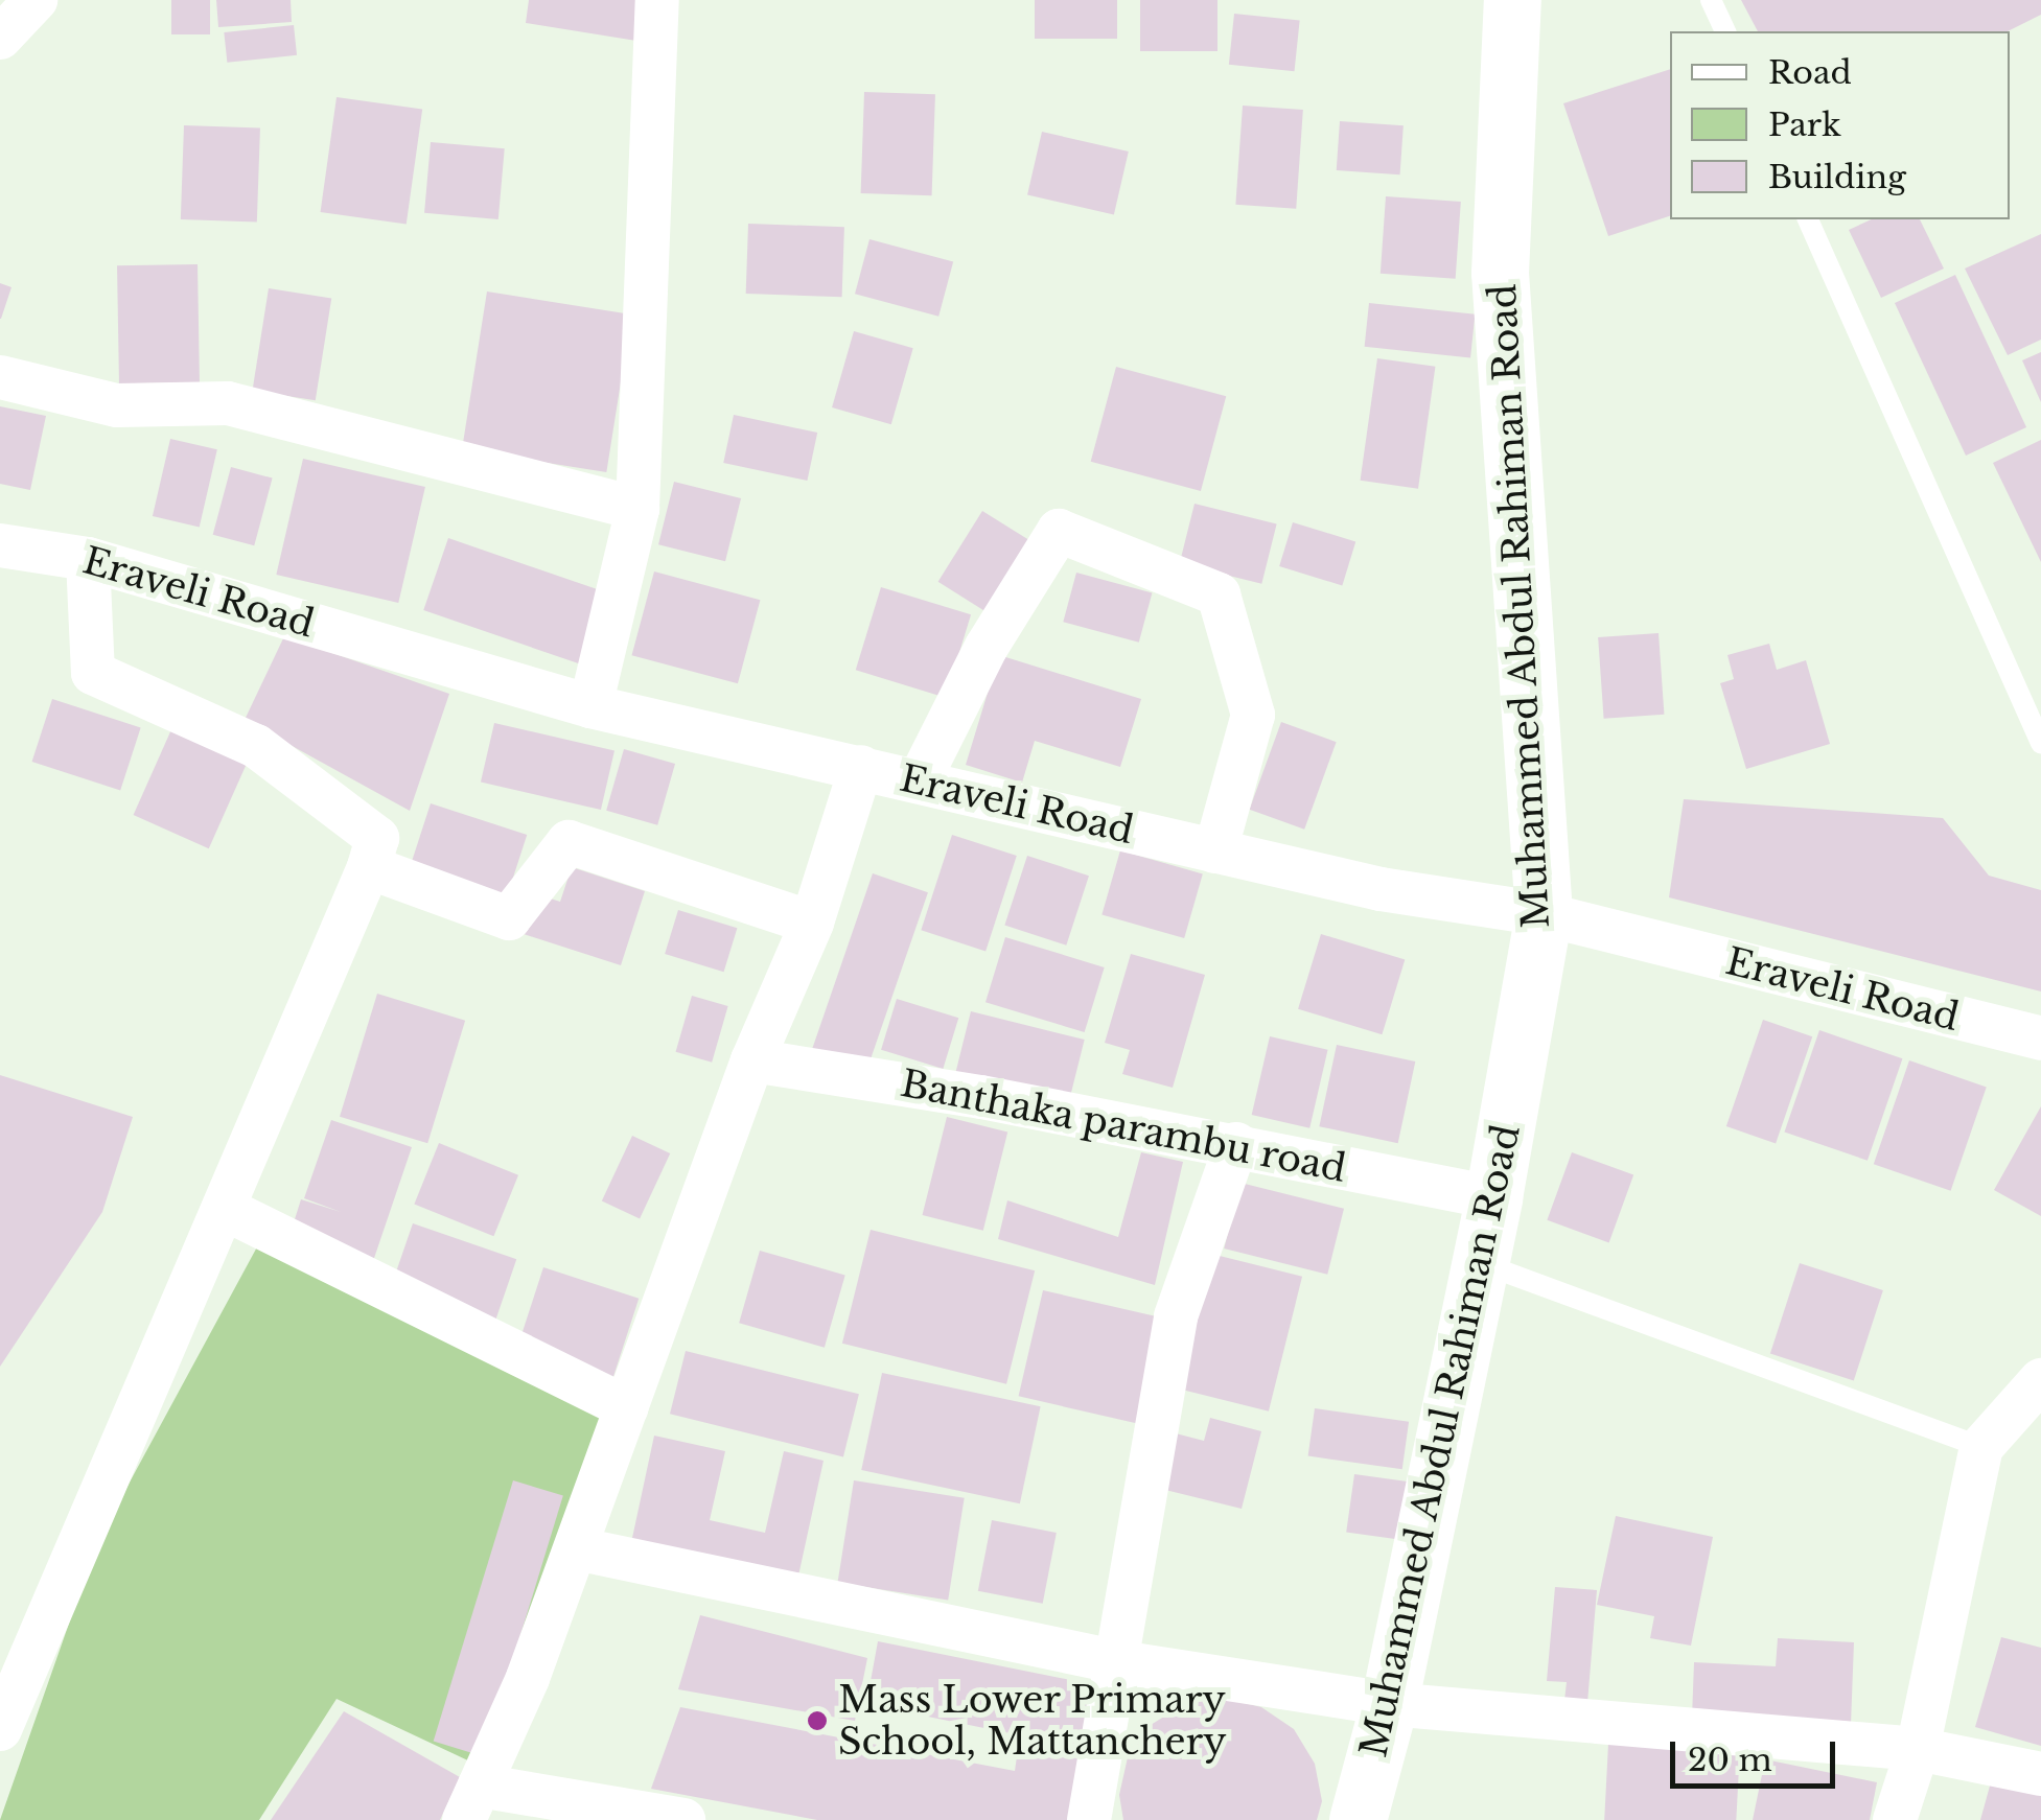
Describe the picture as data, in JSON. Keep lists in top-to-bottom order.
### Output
{
  "streets": {
    "street": ["Eraveli Road", "Muhammed Abdul Rahiman Road", "Banthaka parambu road"]
  },
  "crossings": [
    ["Eraveli Road", "Muhammed Abdul Rahiman Road"],
    ["Muhammed Abdul Rahiman Road", "Banthaka parambu road"]
  ],
  "places": ["Mass Lower Primary School, Mattanchery"],
  "legend": ["Road", "Park", "Building"],
  "scale_bar": "20 m"
}
